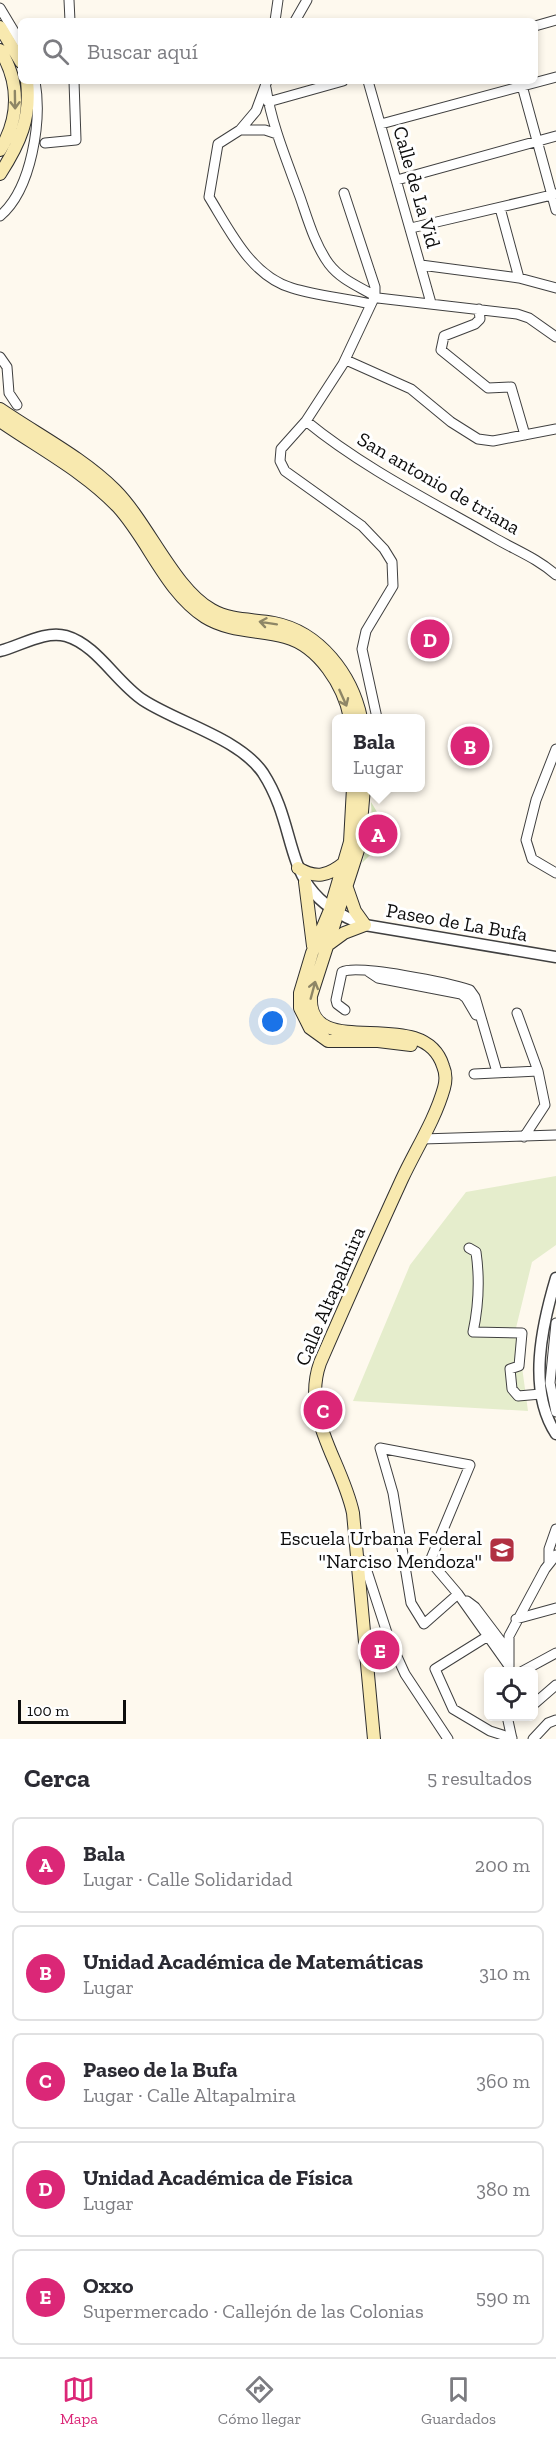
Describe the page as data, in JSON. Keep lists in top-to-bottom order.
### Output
{
  "streets": {
    "main road": ["Calle Altapalmira"],
    "street": ["Calle de La Vid", "San antonio de triana", "Paseo de La Bufa"]
  },
  "places": {
    "school or university": ["Escuela Urbana Federal \"Narciso Mendoza\""]
  },
  "scale_bar": "100 m",
  "page": {
    "search": "Buscar aquí",
    "pins": [
      "D",
      "B",
      "A",
      "C",
      "E"
    ],
    "popup": ["Bala", "Lugar"],
    "scale": "100 m",
    "heading": ["Cerca", "5 resultados"],
    "list": [
      {
        "mark": "A",
        "name": "Bala",
        "note": "Lugar · Calle Solidaridad",
        "value": "200 m"
      },
      {
        "mark": "B",
        "name": "Unidad Académica de Matemáticas",
        "note": "Lugar",
        "value": "310 m"
      },
      {
        "mark": "C",
        "name": "Paseo de la Bufa",
        "note": "Lugar · Calle Altapalmira",
        "value": "360 m"
      },
      {
        "mark": "D",
        "name": "Unidad Académica de Física",
        "note": "Lugar",
        "value": "380 m"
      },
      {
        "mark": "E",
        "name": "Oxxo",
        "note": "Supermercado · Callejón de las Colonias",
        "value": "590 m"
      }
    ],
    "nav": ["Mapa", "Cómo llegar", "Guardados"]
  }
}
